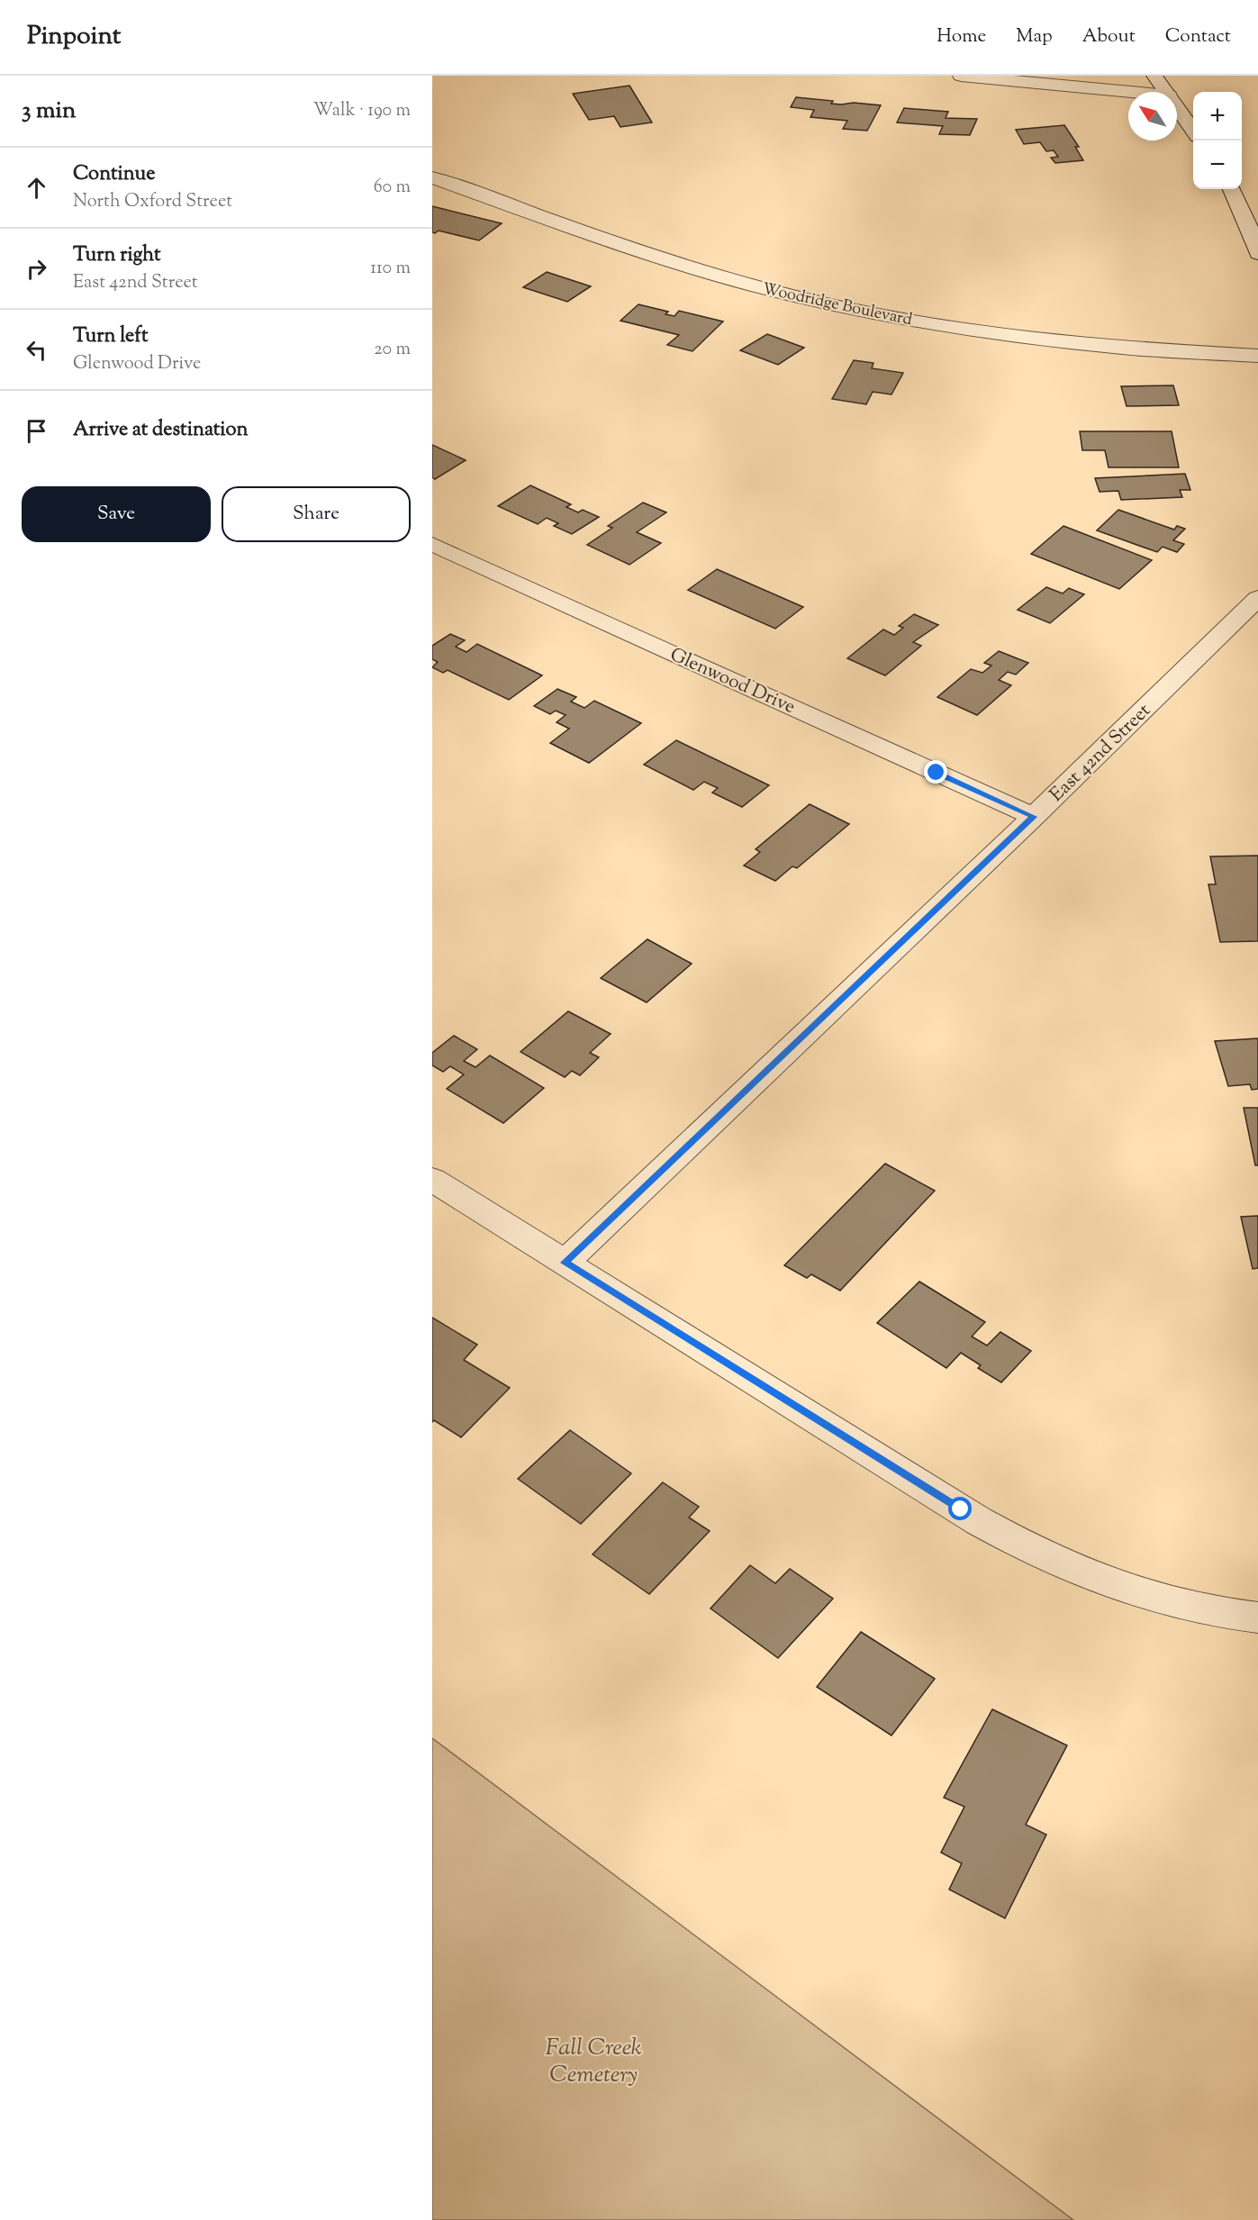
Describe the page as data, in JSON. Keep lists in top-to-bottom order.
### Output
{
  "streets": {
    "street": ["Woodridge Boulevard", "Glenwood Drive", "East 42nd Street"]
  },
  "crossings": [
    ["Glenwood Drive", "East 42nd Street"]
  ],
  "parks": ["Fall Creek Cemetery"],
  "north": "top left",
  "page": {
    "header": "Pinpoint",
    "nav": [
      "Home",
      "Map",
      "About",
      "Contact"
    ],
    "heading": ["3 min", "Walk · 190 m"],
    "map_buttons": ["+", "−"],
    "list": [
      ["Continue", "North Oxford Street", "60 m"],
      ["Turn right", "East 42nd Street", "110 m"],
      ["Turn left", "Glenwood Drive", "20 m"],
      "Arrive at destination"
    ],
    "buttons": ["Save", "Share"]
  }
}
